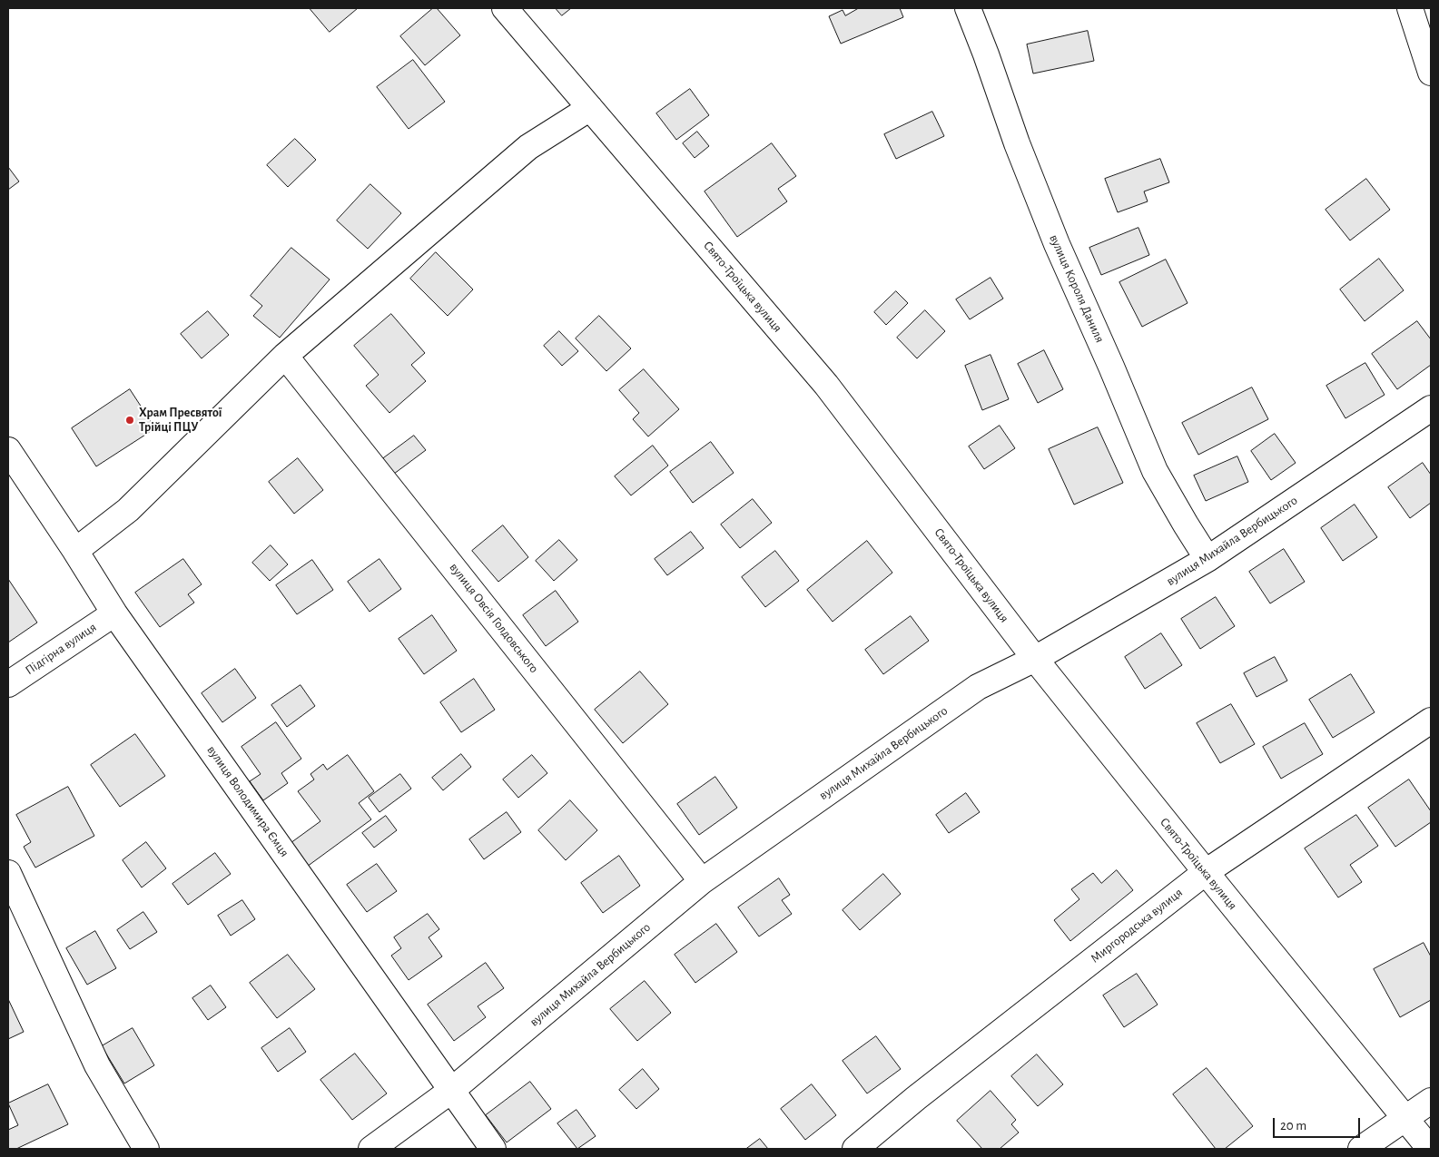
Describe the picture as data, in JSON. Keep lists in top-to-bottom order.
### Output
{
  "streets": {
    "street": [
      "Свято-Троїцька вулиця",
      "вулиця Короля Даниля",
      "вулиця Михайла Вербицького",
      "вулиця Овсія Голдовського",
      "Підгірна вулиця",
      "вулиця Володимира Ємця",
      "Миргородська вулиця"
    ]
  },
  "crossings": [
    ["Свято-Троїцька вулиця", "вулиця Михайла Вербицького"],
    ["Свято-Троїцька вулиця", "Миргородська вулиця"],
    ["вулиця Короля Даниля", "вулиця Михайла Вербицького"],
    ["вулиця Михайла Вербицького", "вулиця Овсія Голдовського"],
    ["вулиця Михайла Вербицького", "вулиця Володимира Ємця"],
    ["Підгірна вулиця", "вулиця Володимира Ємця"]
  ],
  "places": ["Храм Пресвятої Трійці ПЦУ"],
  "scale_bar": "20 m"
}
